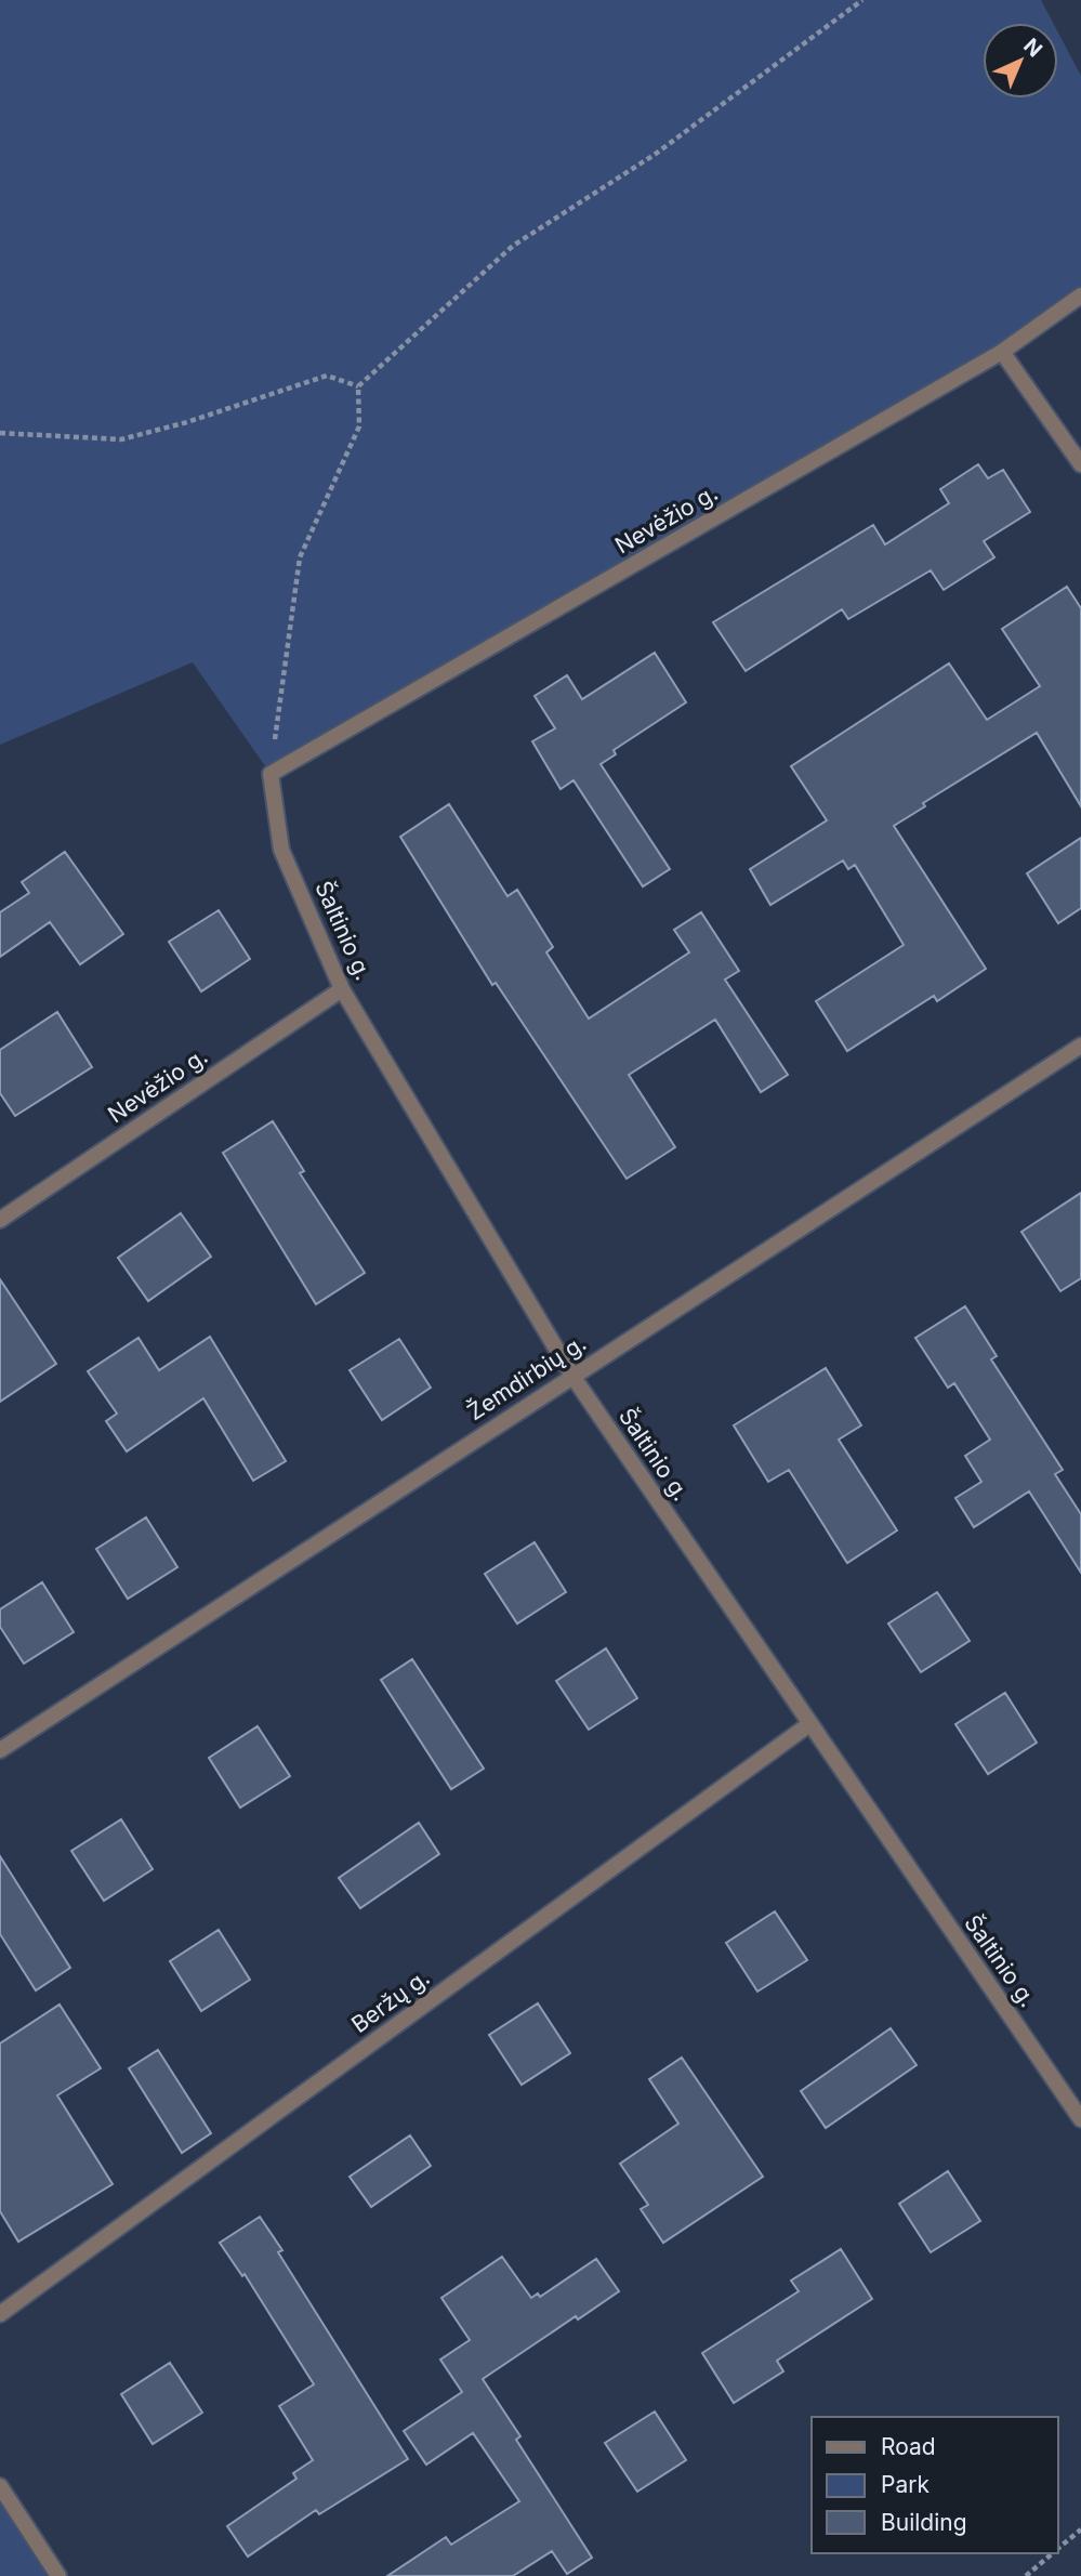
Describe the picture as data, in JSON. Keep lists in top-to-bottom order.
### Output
{
  "streets": {
    "street": [
      "Nevėžio g.",
      "Šaltinio g.",
      "Žemdirbių g.",
      "Beržų g."
    ]
  },
  "crossings": [
    ["Nevėžio g.", "Šaltinio g."],
    ["Šaltinio g.", "Žemdirbių g."],
    ["Šaltinio g.", "Beržų g."]
  ],
  "legend": ["Road", "Park", "Building"],
  "north": "top right"
}
